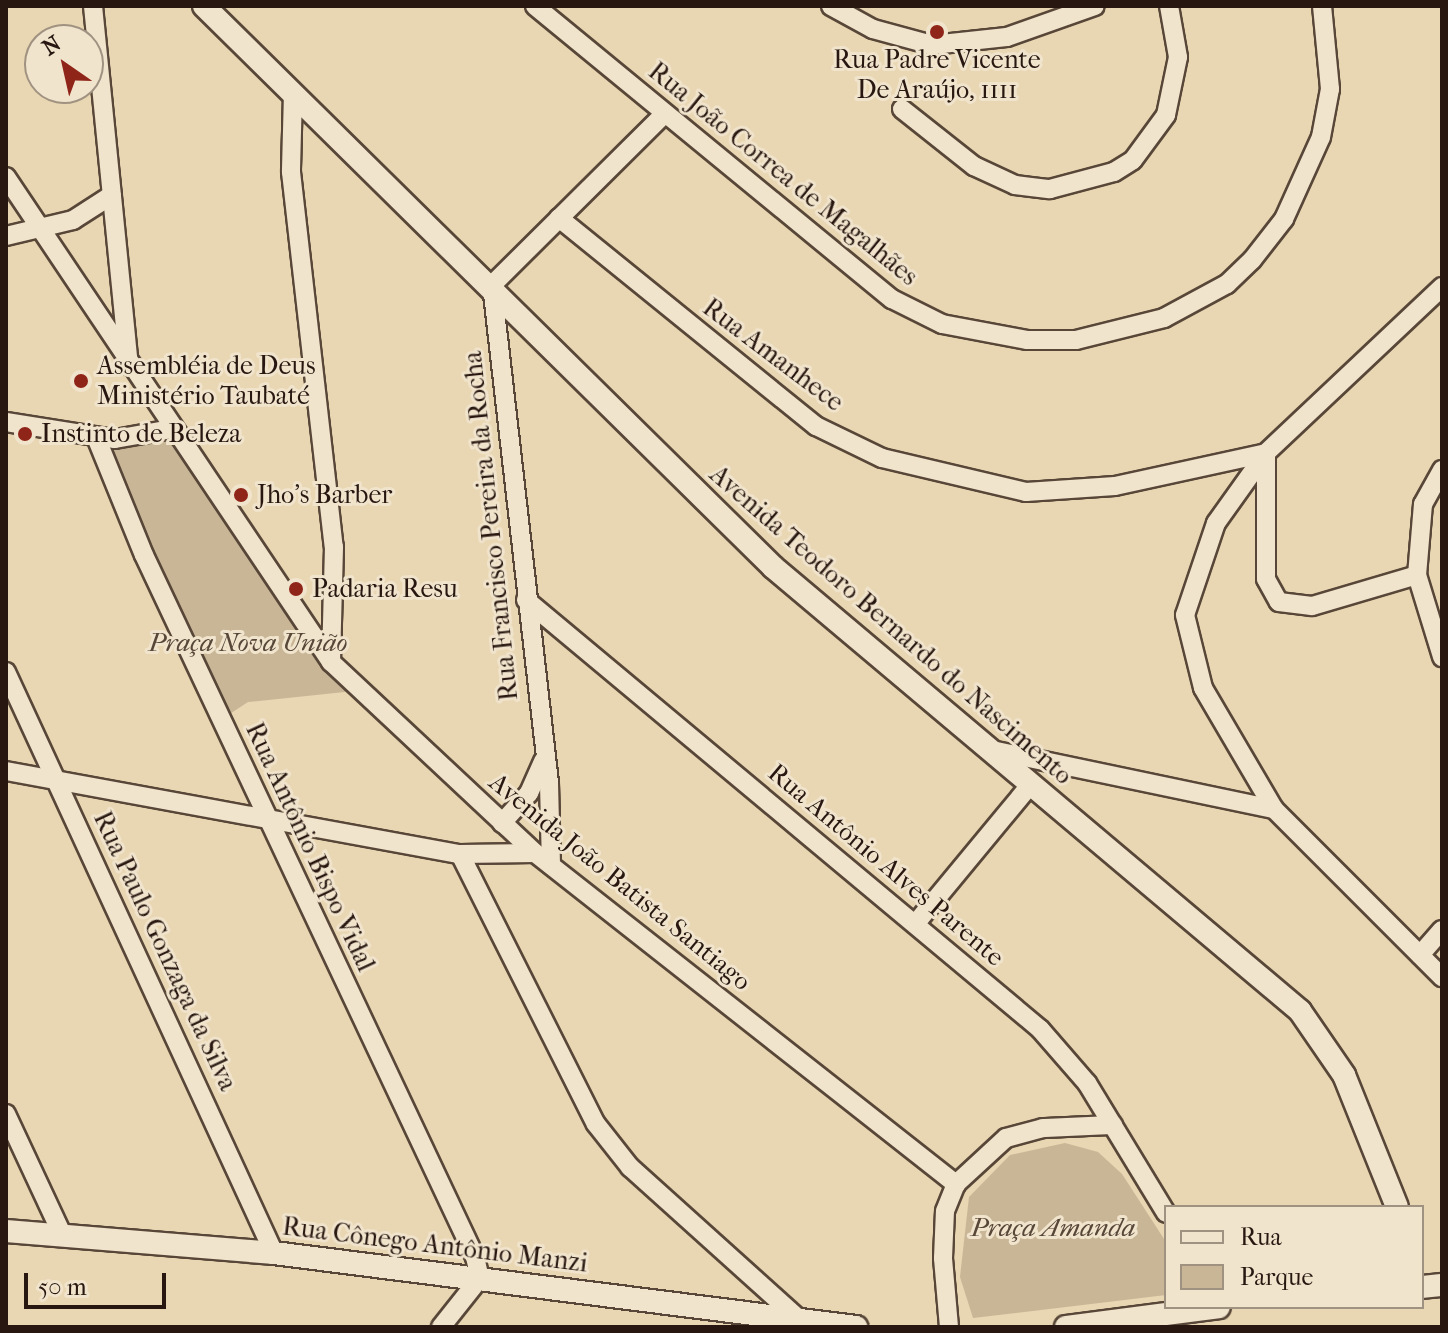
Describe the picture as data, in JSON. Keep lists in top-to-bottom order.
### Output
{
  "streets": {
    "street": [
      "Rua João Correa de Magalhães",
      "Rua Amanhece",
      "Rua Francisco Pereira da Rocha",
      "Avenida Teodoro Bernardo do Nascimento",
      "Rua Antônio Bispo Vidal",
      "Rua Antônio Alves Parente",
      "Avenida João Batista Santiago",
      "Rua Paulo Gonzaga da Silva",
      "Rua Cônego Antônio Manzi"
    ]
  },
  "crossings": [
    ["Rua Francisco Pereira da Rocha", "Avenida Teodoro Bernardo do Nascimento"],
    ["Rua Francisco Pereira da Rocha", "Rua Antônio Alves Parente"],
    ["Rua Francisco Pereira da Rocha", "Avenida João Batista Santiago"],
    ["Rua Antônio Bispo Vidal", "Rua Cônego Antônio Manzi"],
    ["Rua Paulo Gonzaga da Silva", "Rua Cônego Antônio Manzi"]
  ],
  "parks": ["Praça Nova União", "Praça Amanda"],
  "places": [
    "Rua Padre Vicente De Araújo, 1111",
    "Assembléia de Deus Ministério Taubaté",
    "Instinto de Beleza",
    "Jho's Barber",
    "Padaria Resu"
  ],
  "legend": ["Rua", "Parque"],
  "scale_bar": "50 m",
  "north": "top left"
}
